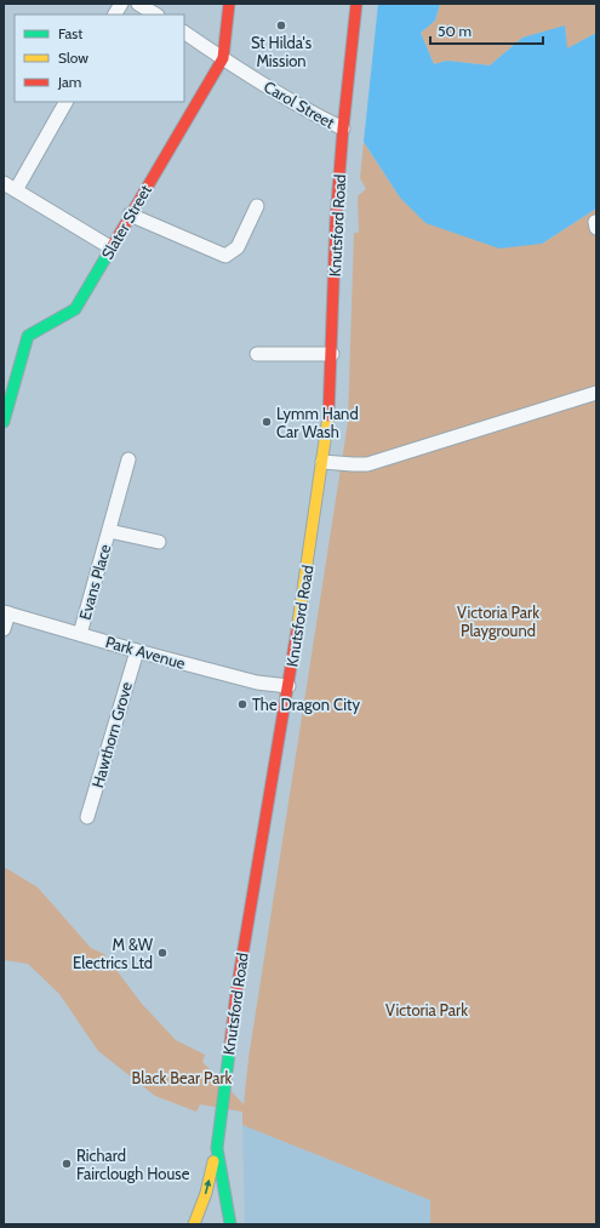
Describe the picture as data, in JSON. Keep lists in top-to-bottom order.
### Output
{
  "streets": {
    "main road": ["Slater Street", "Knutsford Road"],
    "street": [
      "Carol Street",
      "Evans Place",
      "Park Avenue",
      "Hawthorn Grove"
    ]
  },
  "crossings": [
    ["Carol Street", "Slater Street"],
    ["Carol Street", "Knutsford Road"],
    ["Knutsford Road", "Park Avenue"],
    ["Evans Place", "Park Avenue"],
    ["Park Avenue", "Hawthorn Grove"]
  ],
  "parks": ["Victoria Park Playground", "Victoria Park", "Black Bear Park"],
  "places": [
    "St Hilda's Mission",
    "Lymm Hand Car Wash",
    "The Dragon City",
    "M &W Electrics Ltd",
    "Richard Fairclough House"
  ],
  "legend": ["Fast", "Slow", "Jam"],
  "scale_bar": "50 m"
}
